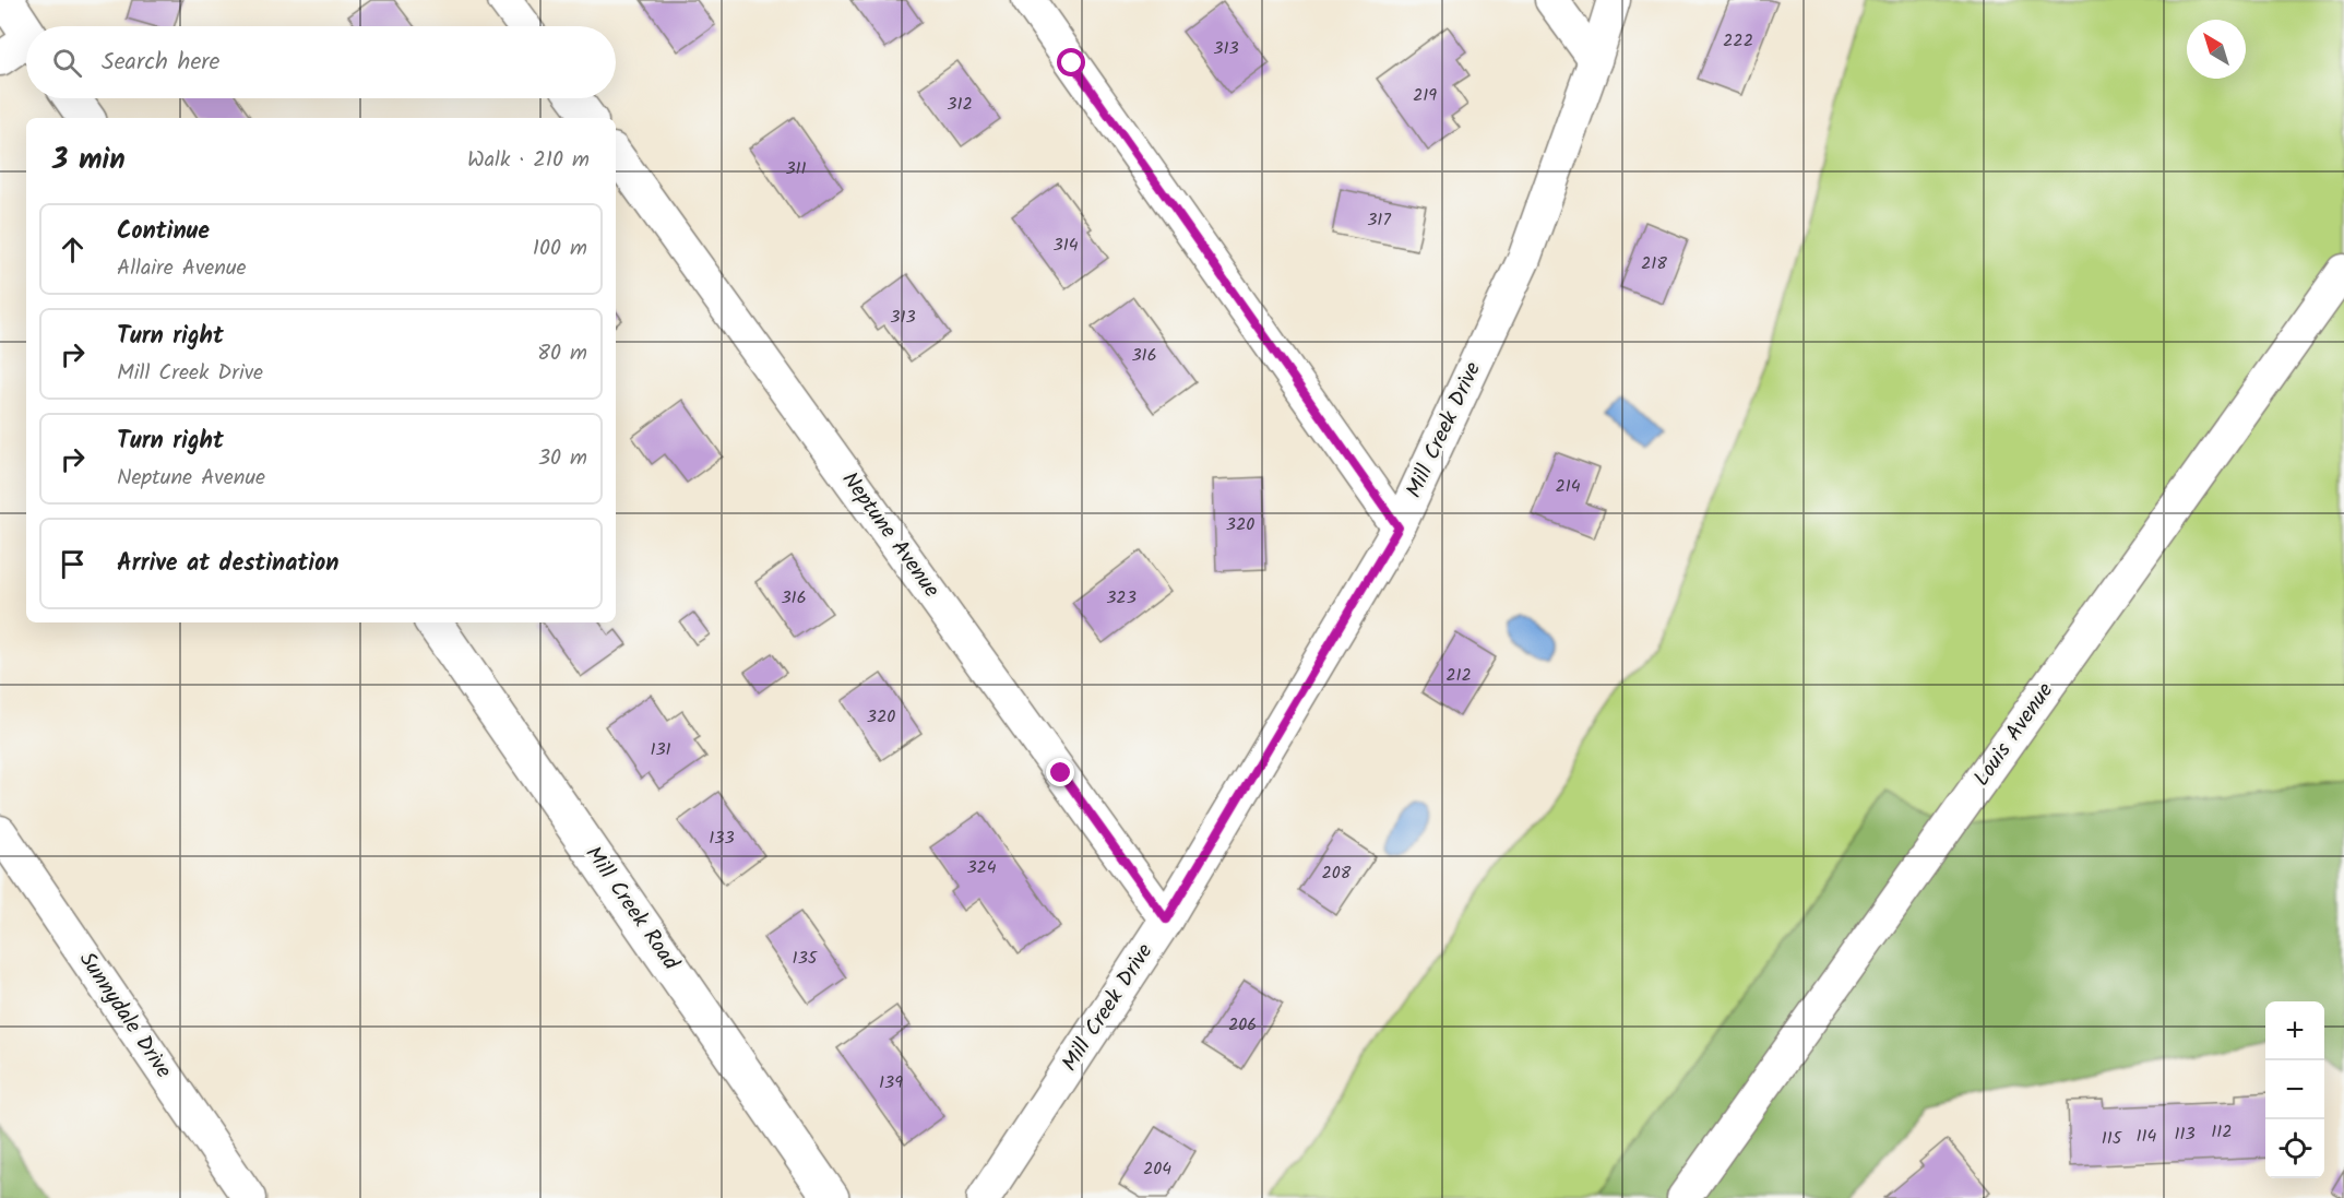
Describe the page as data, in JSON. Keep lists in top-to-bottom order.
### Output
{
  "streets": {
    "street": [
      "Mill Creek Drive",
      "Neptune Avenue",
      "Louis Avenue",
      "Mill Creek Road",
      "Sunnydale Drive"
    ]
  },
  "crossings": [
    ["Mill Creek Drive", "Neptune Avenue"]
  ],
  "house_numbers": [
    "222",
    "313",
    "219",
    "312",
    "311",
    "317",
    "314",
    "218",
    "313",
    "316",
    "214",
    "320",
    "316",
    "323",
    "212",
    "320",
    "131",
    "133",
    "324",
    "208",
    "135",
    "206",
    "139",
    "112",
    "113",
    "114",
    "115",
    "204"
  ],
  "north": "top left",
  "page": {
    "search": "Search here",
    "heading": ["3 min", "Walk · 210 m"],
    "list": [
      ["Continue", "Allaire Avenue", "100 m"],
      ["Turn right", "Mill Creek Drive", "80 m"],
      ["Turn right", "Neptune Avenue", "30 m"],
      "Arrive at destination"
    ],
    "map_buttons": ["+", "−"]
  }
}
